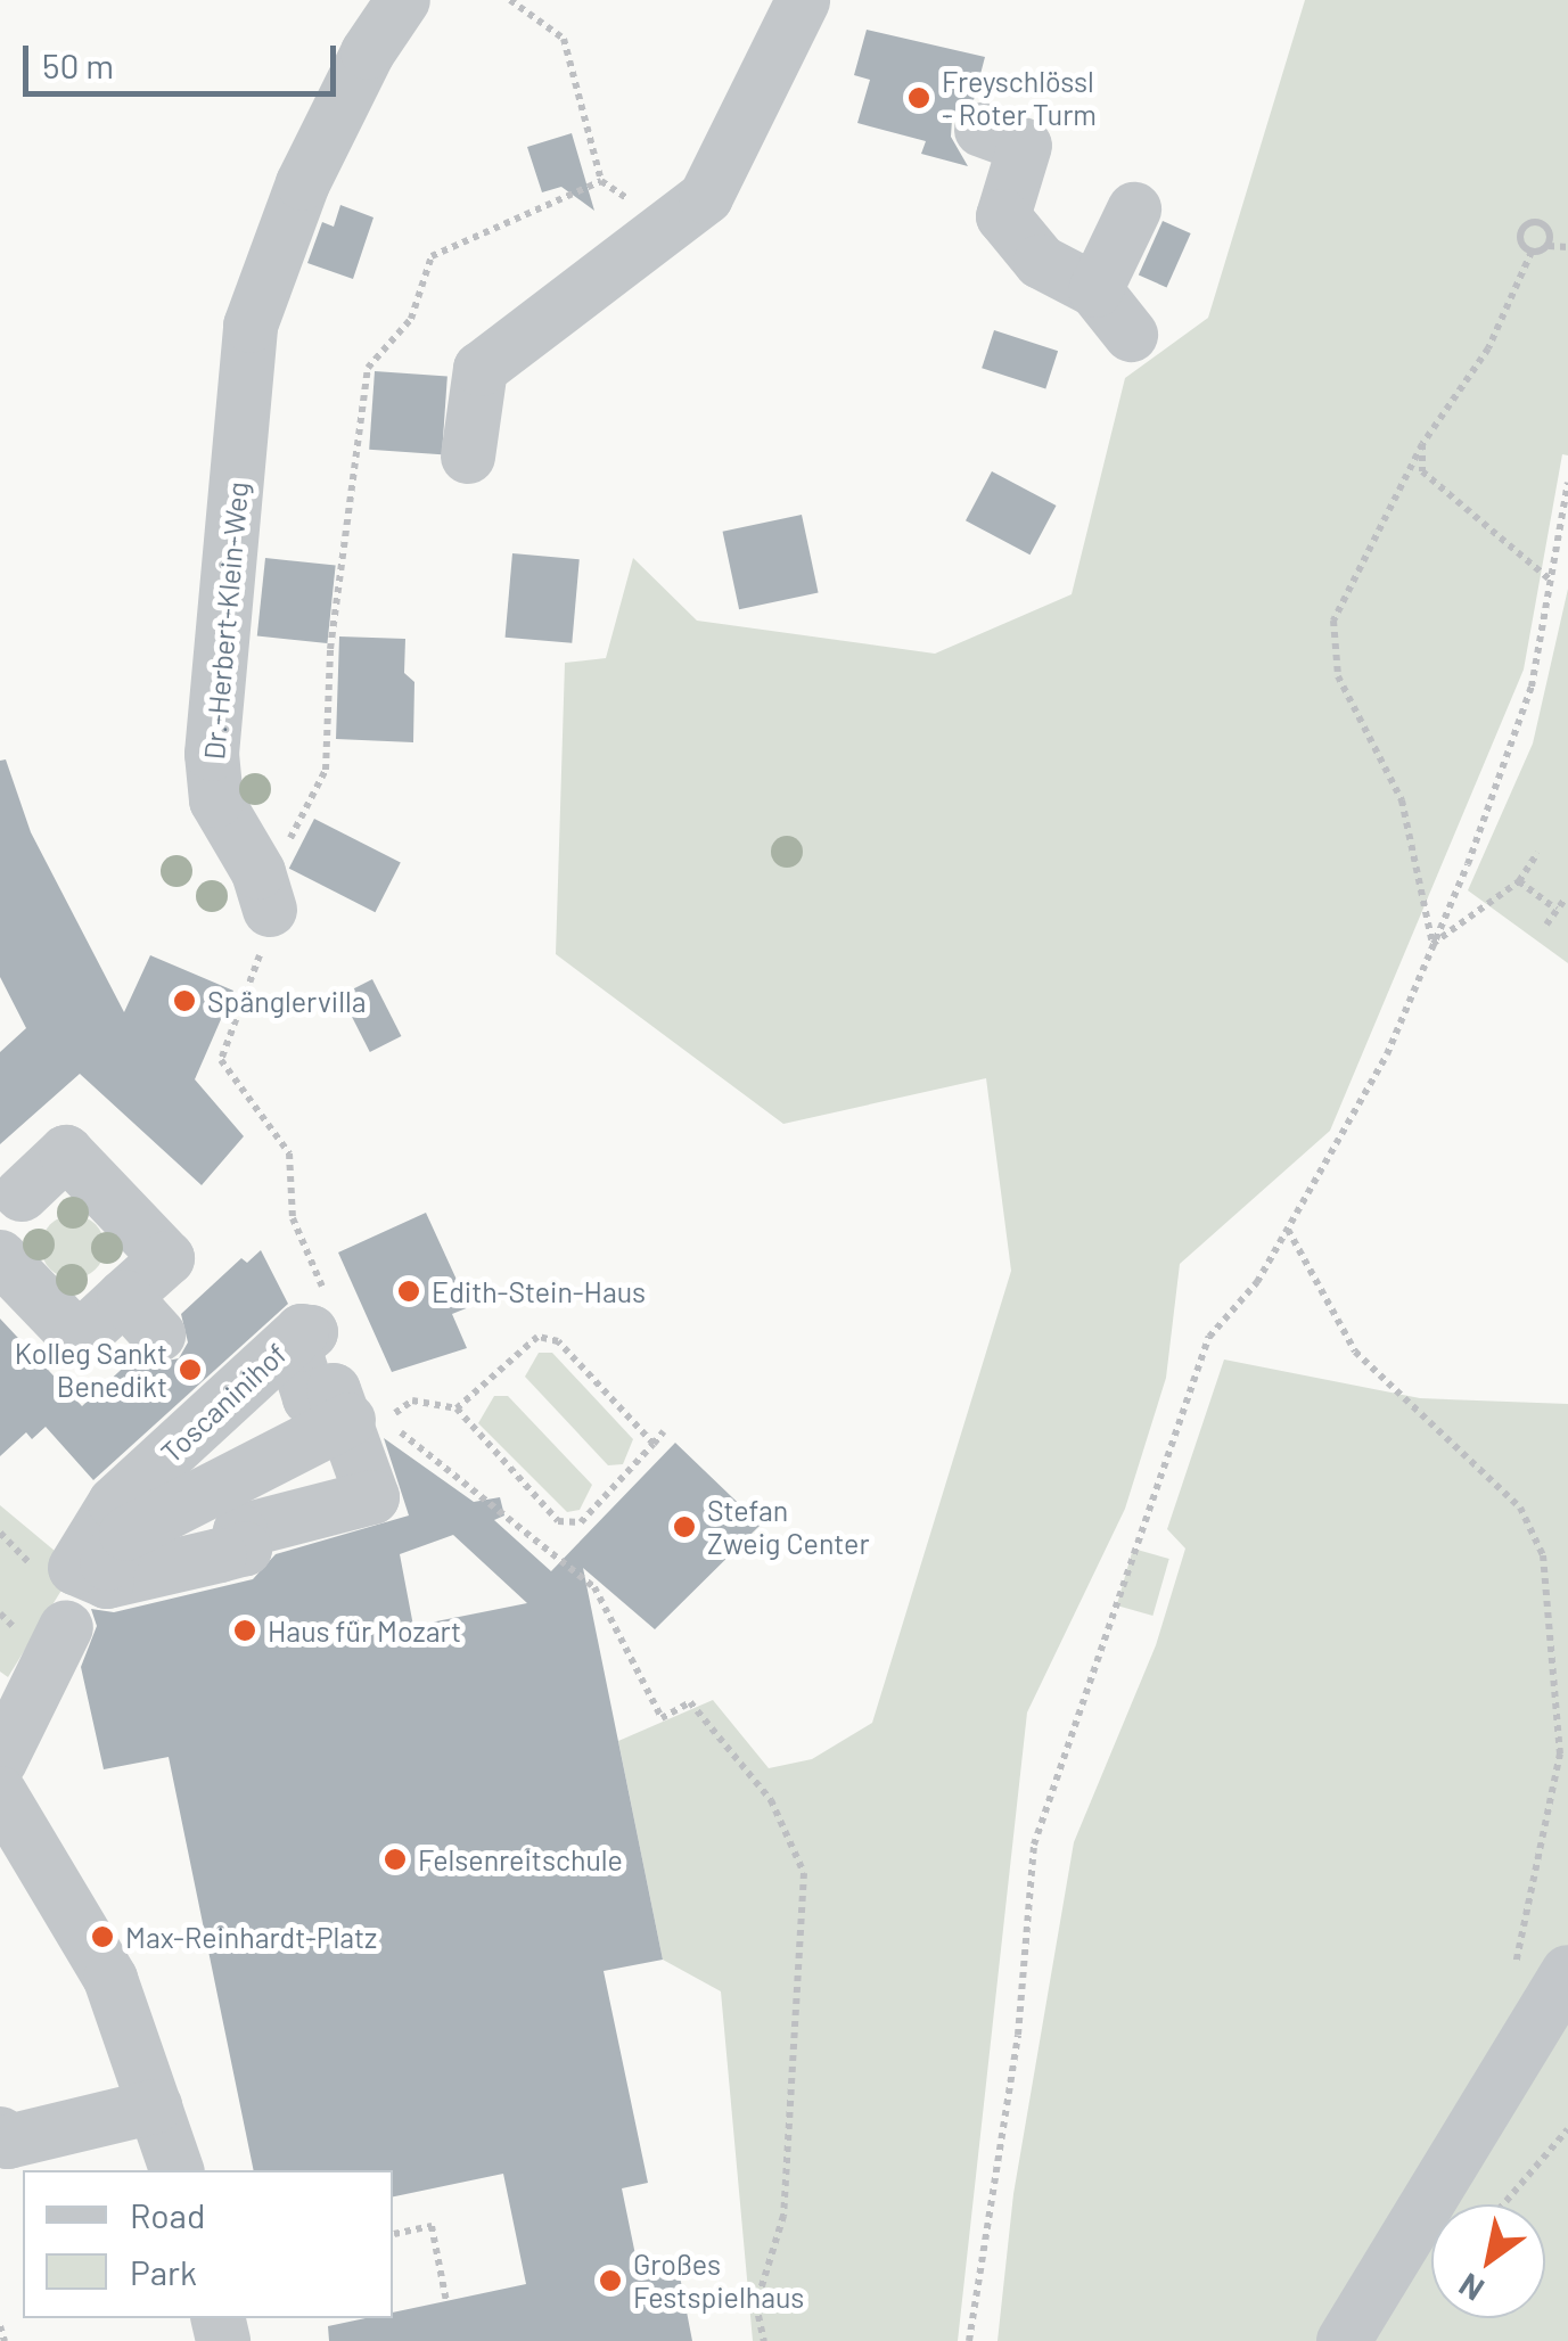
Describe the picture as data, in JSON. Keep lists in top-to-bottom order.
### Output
{
  "streets": {
    "street": ["Dr.-Herbert-Klein-Weg", "Toscaninihof"]
  },
  "places": [
    "Freyschlössl - Roter Turm",
    "Spänglervilla",
    "Edith-Stein-Haus",
    "Kolleg Sankt Benedikt",
    "Stefan Zweig Center",
    "Haus für Mozart",
    "Felsenreitschule",
    "Max-Reinhardt-Platz",
    "Großes Festspielhaus"
  ],
  "legend": ["Road", "Park"],
  "scale_bar": "50 m",
  "north": "bottom left"
}
